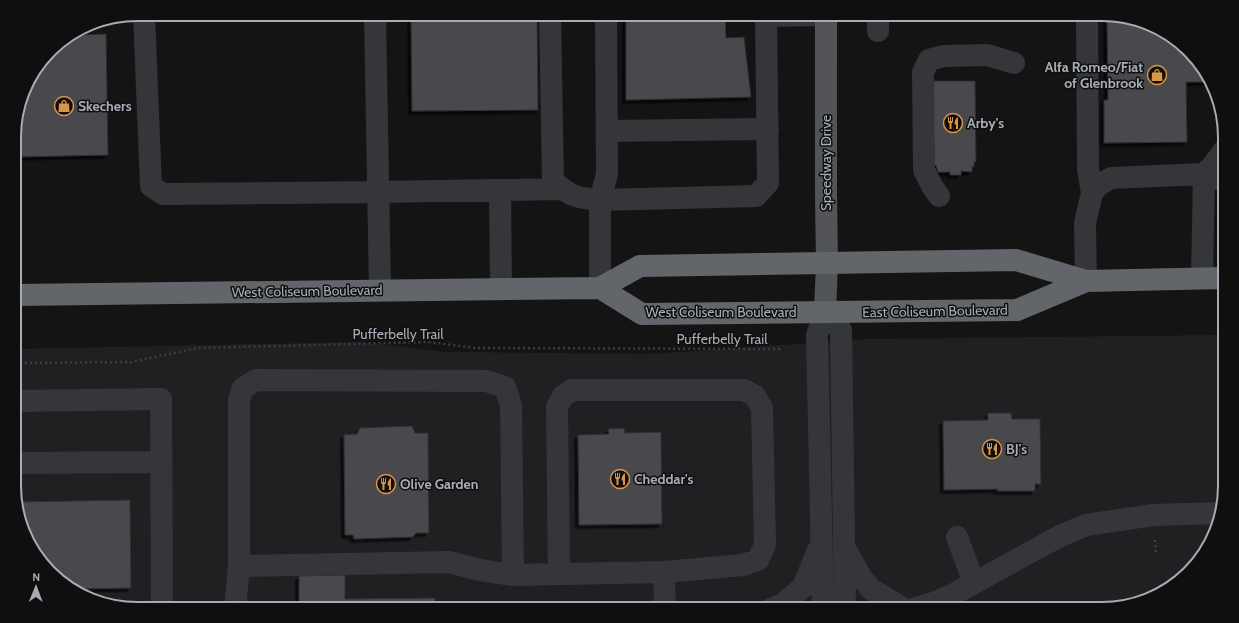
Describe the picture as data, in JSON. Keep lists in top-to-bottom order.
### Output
{
  "streets": {
    "highway": ["West Coliseum Boulevard", "East Coliseum Boulevard"],
    "main road": ["Speedway Drive"],
    "path": ["Pufferbelly Trail"]
  },
  "crossings": [
    ["Speedway Drive", "West Coliseum Boulevard"],
    ["Speedway Drive", "East Coliseum Boulevard"],
    ["West Coliseum Boulevard", "East Coliseum Boulevard"]
  ],
  "places": {
    "shop": ["Alfa Romeo/Fiat of Glenbrook", "Skechers"],
    "restaurant": [
      "Arby's",
      "BJ's",
      "Cheddar's",
      "Olive Garden"
    ]
  },
  "north": "top"
}
